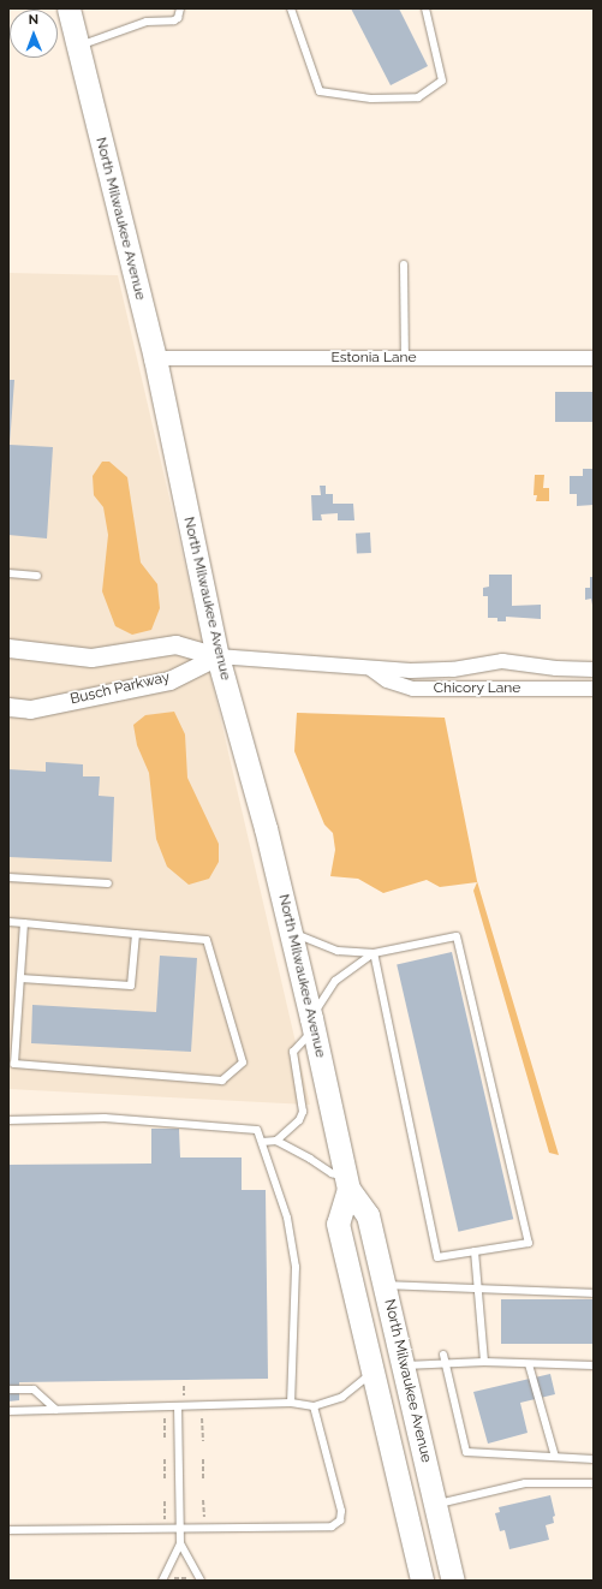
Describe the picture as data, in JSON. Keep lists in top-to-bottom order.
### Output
{
  "streets": {
    "main road": ["North Milwaukee Avenue"],
    "street": ["Estonia Lane", "Busch Parkway", "Chicory Lane"]
  },
  "crossings": [
    ["North Milwaukee Avenue", "Estonia Lane"],
    ["North Milwaukee Avenue", "Busch Parkway"],
    ["North Milwaukee Avenue", "Chicory Lane"],
    ["Busch Parkway", "Chicory Lane"]
  ],
  "north": "top"
}
